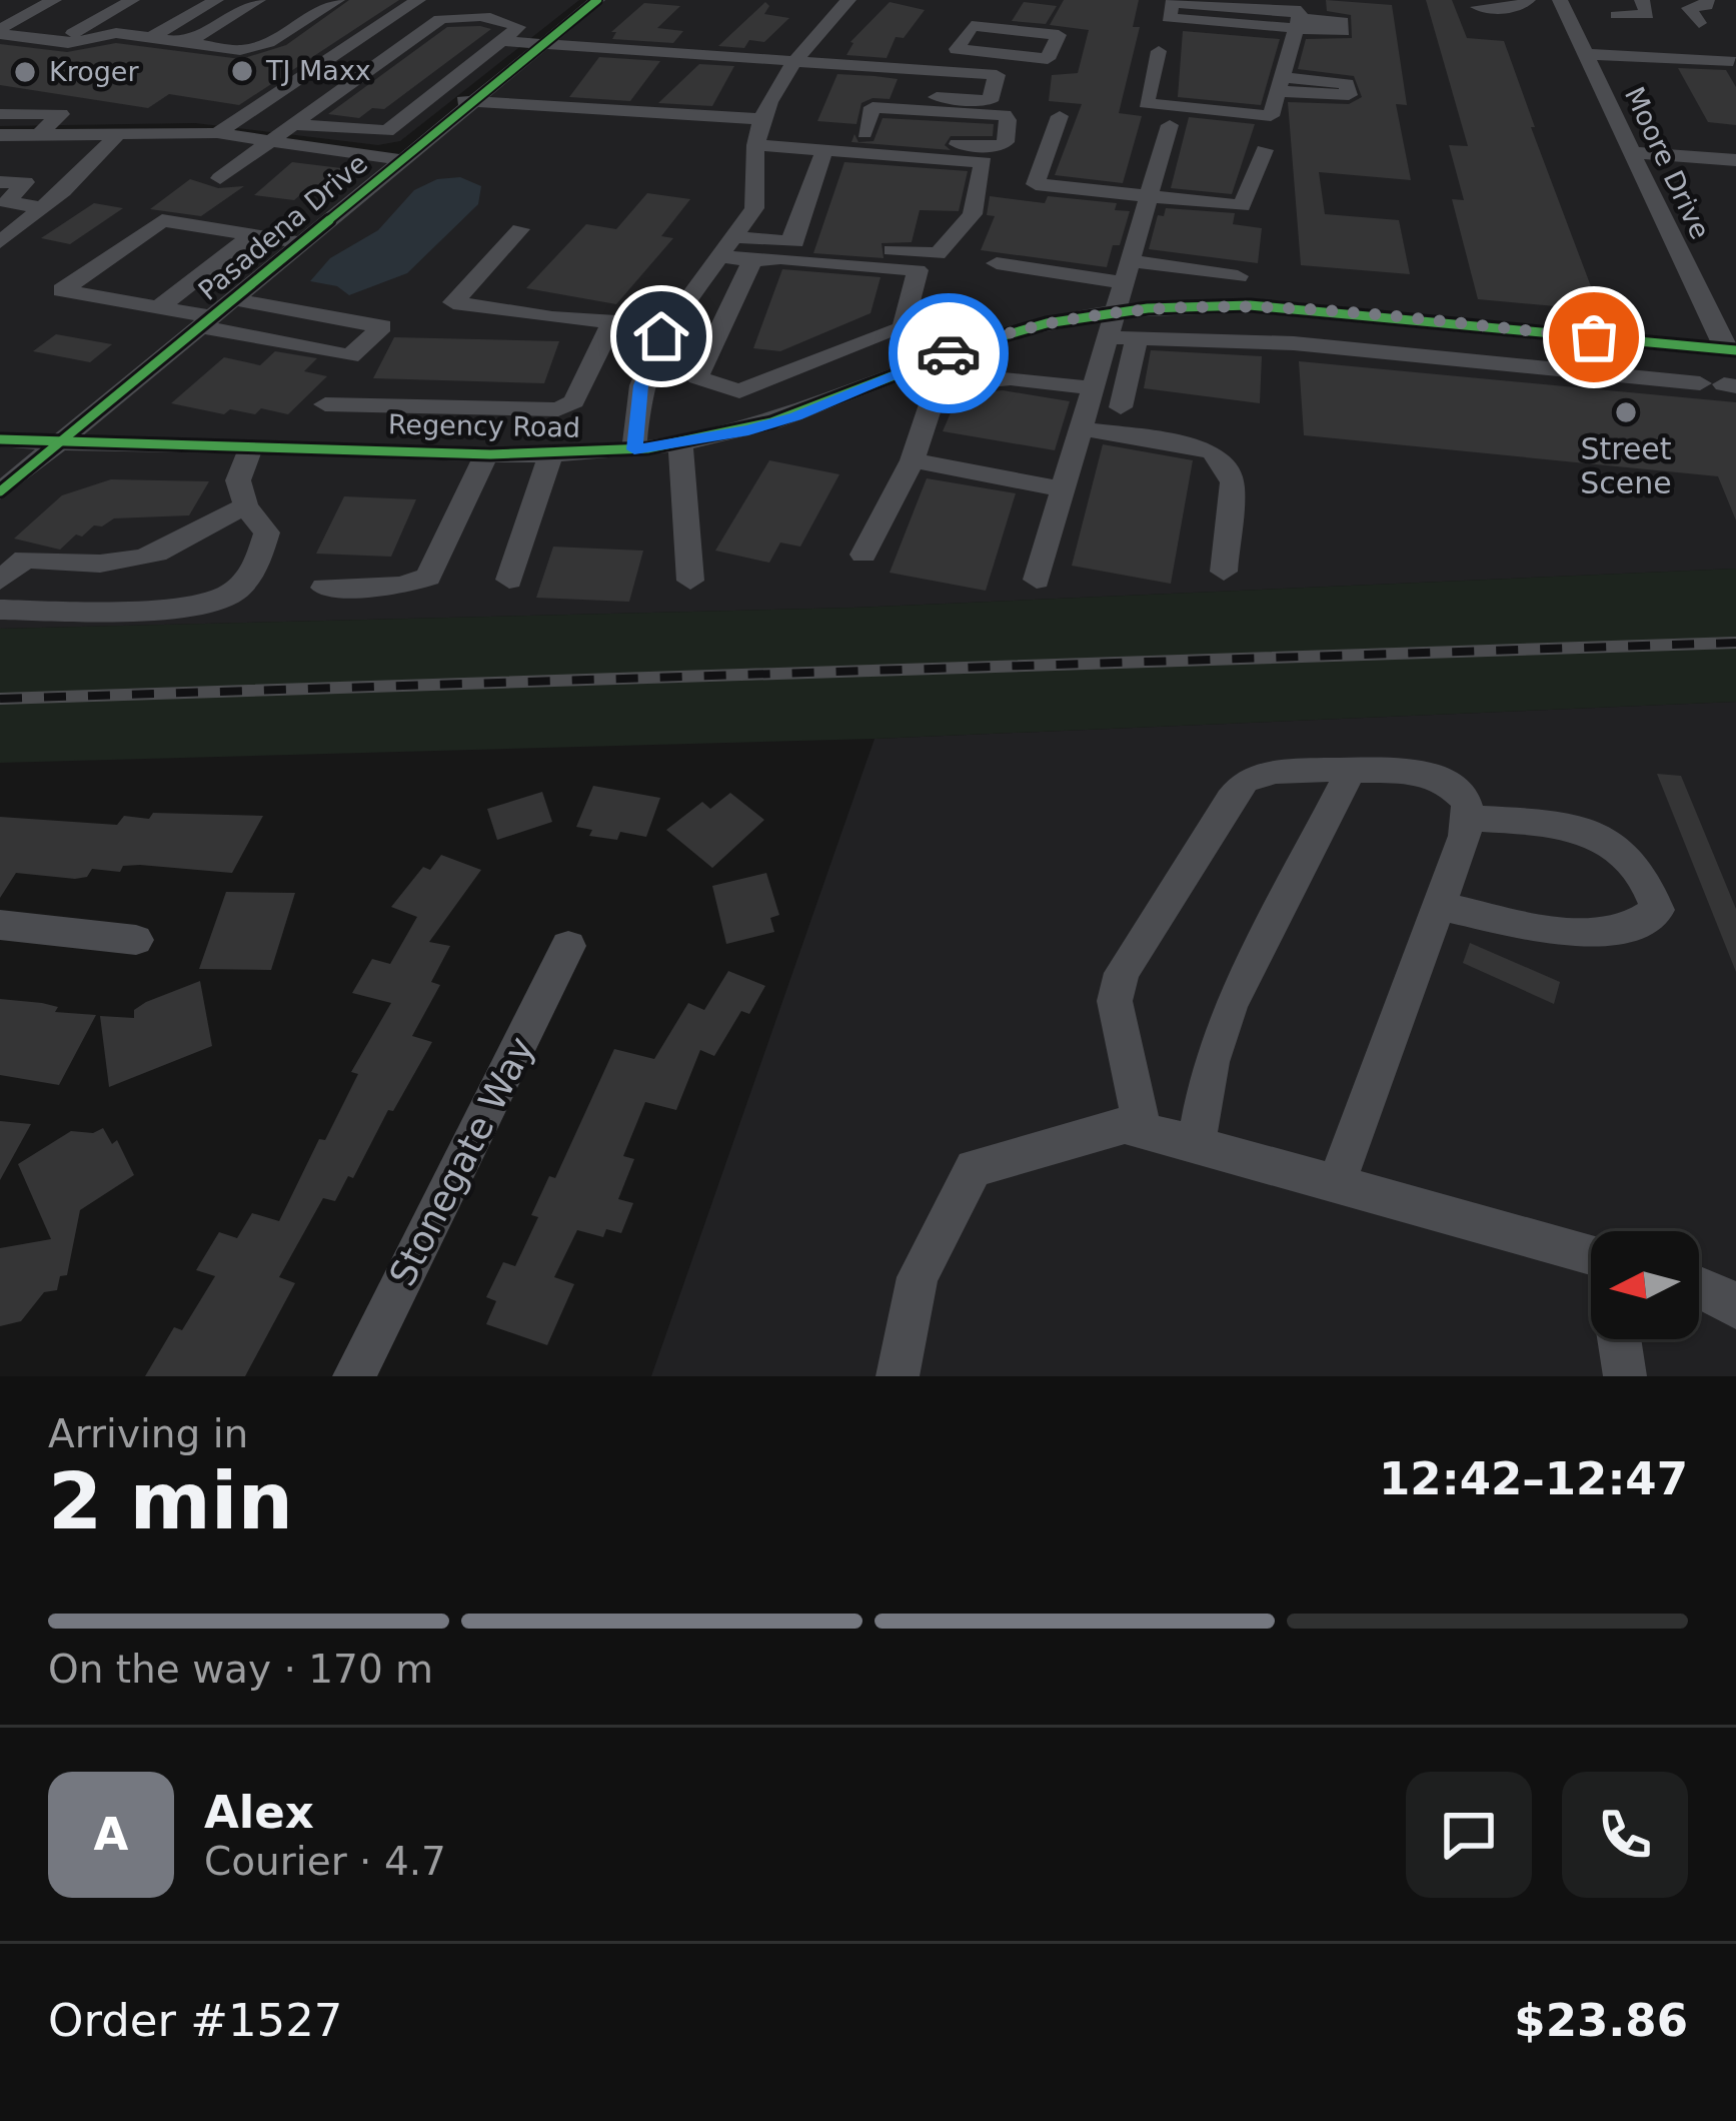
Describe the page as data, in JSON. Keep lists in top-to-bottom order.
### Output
{
  "streets": {
    "street": [
      "Moore Drive",
      "Pasadena Drive",
      "Regency Road",
      "Stonegate Way"
    ]
  },
  "crossings": [
    ["Moore Drive", "Regency Road"],
    ["Pasadena Drive", "Regency Road"]
  ],
  "places": ["TJ Maxx", "Kroger", "Street Scene"],
  "north": "left",
  "page": {
    "heading": ["2 min", "Arriving in", "12:42–12:47"],
    "panel": [
      "Alex",
      "Courier · 4.7",
      "Order #1527",
      "$23.86"
    ],
    "bar": "On the way · 170 m",
    "round": "A"
  }
}
